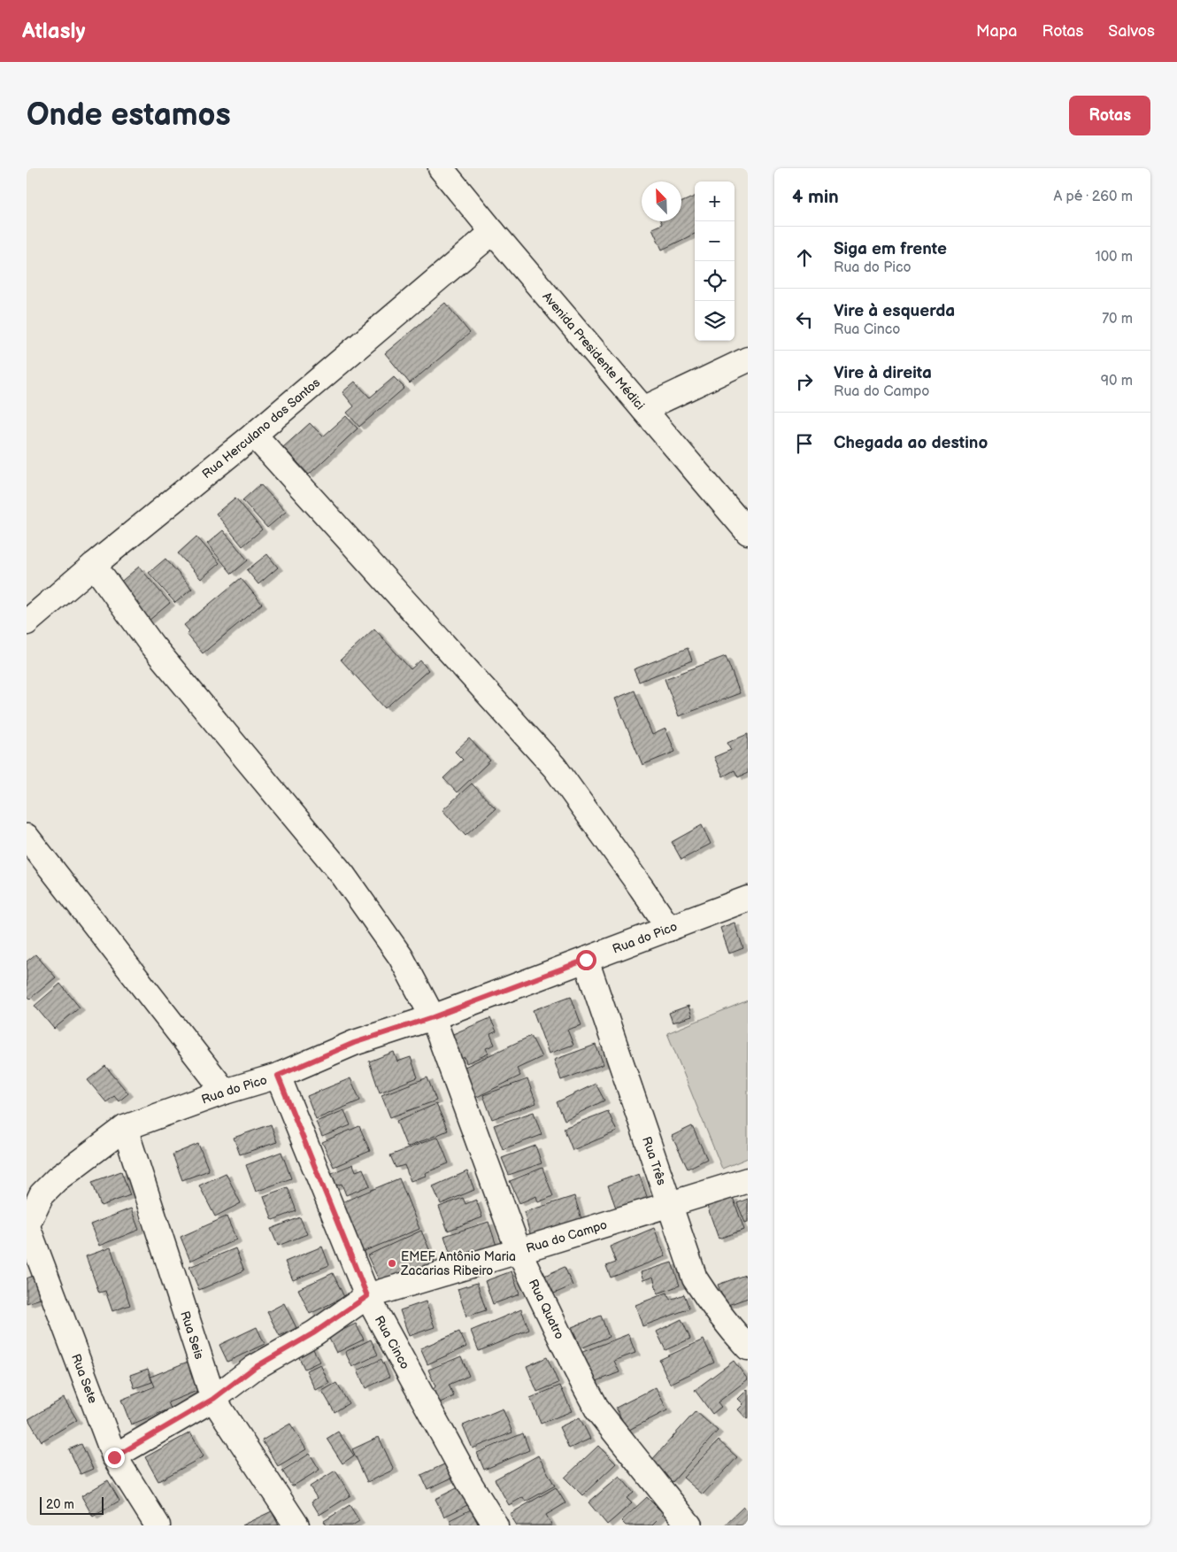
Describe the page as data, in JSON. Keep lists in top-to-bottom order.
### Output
{
  "streets": {
    "street": [
      "Avenida Presidente Médici",
      "Rua Herculano dos Santos",
      "Rua do Pico",
      "Rua Três",
      "Rua do Campo",
      "Rua Quatro",
      "Rua Seis",
      "Rua Cinco",
      "Rua Sete"
    ]
  },
  "crossings": [
    ["Avenida Presidente Médici", "Rua Herculano dos Santos"],
    ["Rua Herculano dos Santos", "Rua Quatro"],
    ["Rua do Pico", "Rua Três"],
    ["Rua do Pico", "Rua Quatro"],
    ["Rua do Pico", "Rua Seis"],
    ["Rua do Pico", "Rua Cinco"],
    ["Rua do Pico", "Rua Sete"],
    ["Rua Três", "Rua do Campo"],
    ["Rua do Campo", "Rua Quatro"],
    ["Rua do Campo", "Rua Seis"],
    ["Rua do Campo", "Rua Cinco"],
    ["Rua do Campo", "Rua Sete"]
  ],
  "places": ["EMEF Antônio Maria Zacarias Ribeiro"],
  "scale_bar": "20 m",
  "north": "top left",
  "page": {
    "header": "Atlasly",
    "nav": ["Mapa", "Rotas", "Salvos"],
    "buttons": "Rotas",
    "title": "Onde estamos",
    "heading": ["4 min", "A pé · 260 m"],
    "map_buttons": ["+", "−"],
    "list": [
      ["Siga em frente", "Rua do Pico", "100 m"],
      ["Vire à esquerda", "Rua Cinco", "70 m"],
      ["Vire à direita", "Rua do Campo", "90 m"],
      "Chegada ao destino"
    ],
    "scale": "20 m"
  }
}
